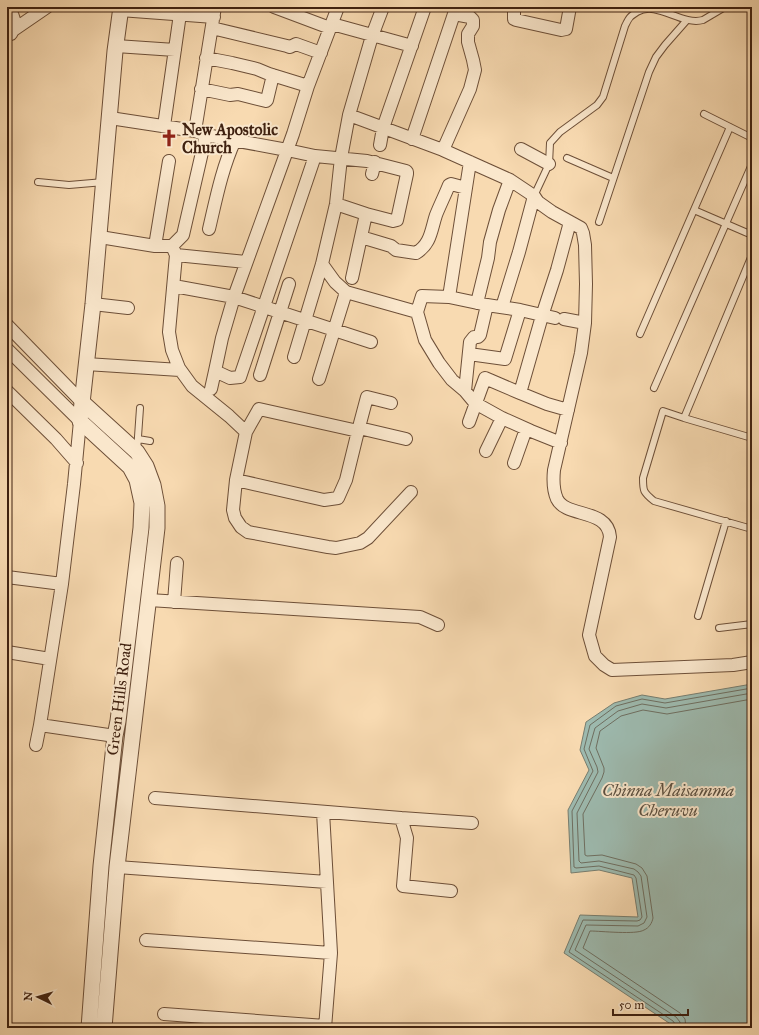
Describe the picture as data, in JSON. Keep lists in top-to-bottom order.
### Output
{
  "streets": {
    "street": ["Green Hills Road"]
  },
  "water": ["Chinna Maisamma Cheruvu"],
  "places": {
    "church": ["New Apostolic Church"]
  },
  "scale_bar": "50 m",
  "north": "left"
}
